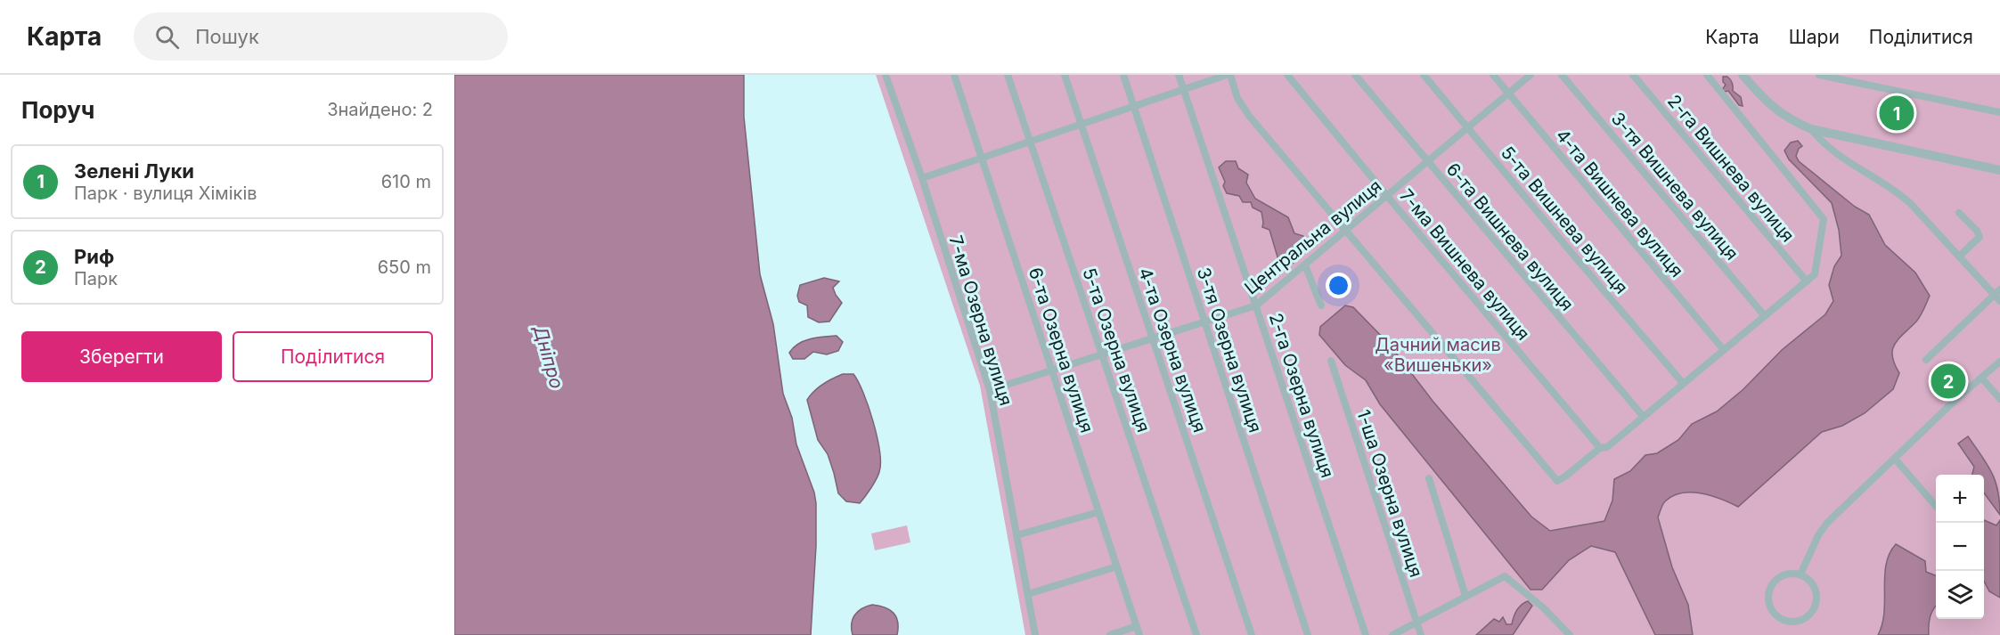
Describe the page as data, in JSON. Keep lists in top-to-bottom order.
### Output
{
  "streets": {
    "street": [
      "2-га Вишнева вулиця",
      "3-тя Вишнева вулиця",
      "4-та Вишнева вулиця",
      "5-та Вишнева вулиця",
      "Центральна вулиця",
      "6-та Вишнева вулиця",
      "7-ма Вишнева вулиця",
      "7-ма Озерна вулиця",
      "6-та Озерна вулиця",
      "5-та Озерна вулиця",
      "4-та Озерна вулиця",
      "3-тя Озерна вулиця",
      "2-га Озерна вулиця",
      "1-ша Озерна вулиця"
    ]
  },
  "crossings": [
    ["4-та Вишнева вулиця", "Центральна вулиця"],
    ["5-та Вишнева вулиця", "Центральна вулиця"],
    ["Центральна вулиця", "6-та Вишнева вулиця"],
    ["Центральна вулиця", "7-ма Вишнева вулиця"],
    ["Центральна вулиця", "7-ма Озерна вулиця"],
    ["Центральна вулиця", "6-та Озерна вулиця"],
    ["Центральна вулиця", "5-та Озерна вулиця"],
    ["Центральна вулиця", "4-та Озерна вулиця"],
    ["Центральна вулиця", "3-тя Озерна вулиця"],
    ["Центральна вулиця", "2-га Озерна вулиця"]
  ],
  "water": ["Дніпро"],
  "parks": ["Дачний масив «Вишеньки»"],
  "page": {
    "header": "Карта",
    "search": "Пошук",
    "nav": ["Карта", "Шари", "Поділитися"],
    "heading": ["Поруч", "Знайдено: 2"],
    "pins": ["1", "2"],
    "list": [
      {
        "mark": "1",
        "name": "Зелені Луки",
        "note": "Парк · вулиця Хіміків",
        "value": "610 m"
      },
      {
        "mark": "2",
        "name": "Риф",
        "note": "Парк",
        "value": "650 m"
      }
    ],
    "buttons": ["Зберегти", "Поділитися"],
    "map_buttons": ["+", "−"]
  }
}
